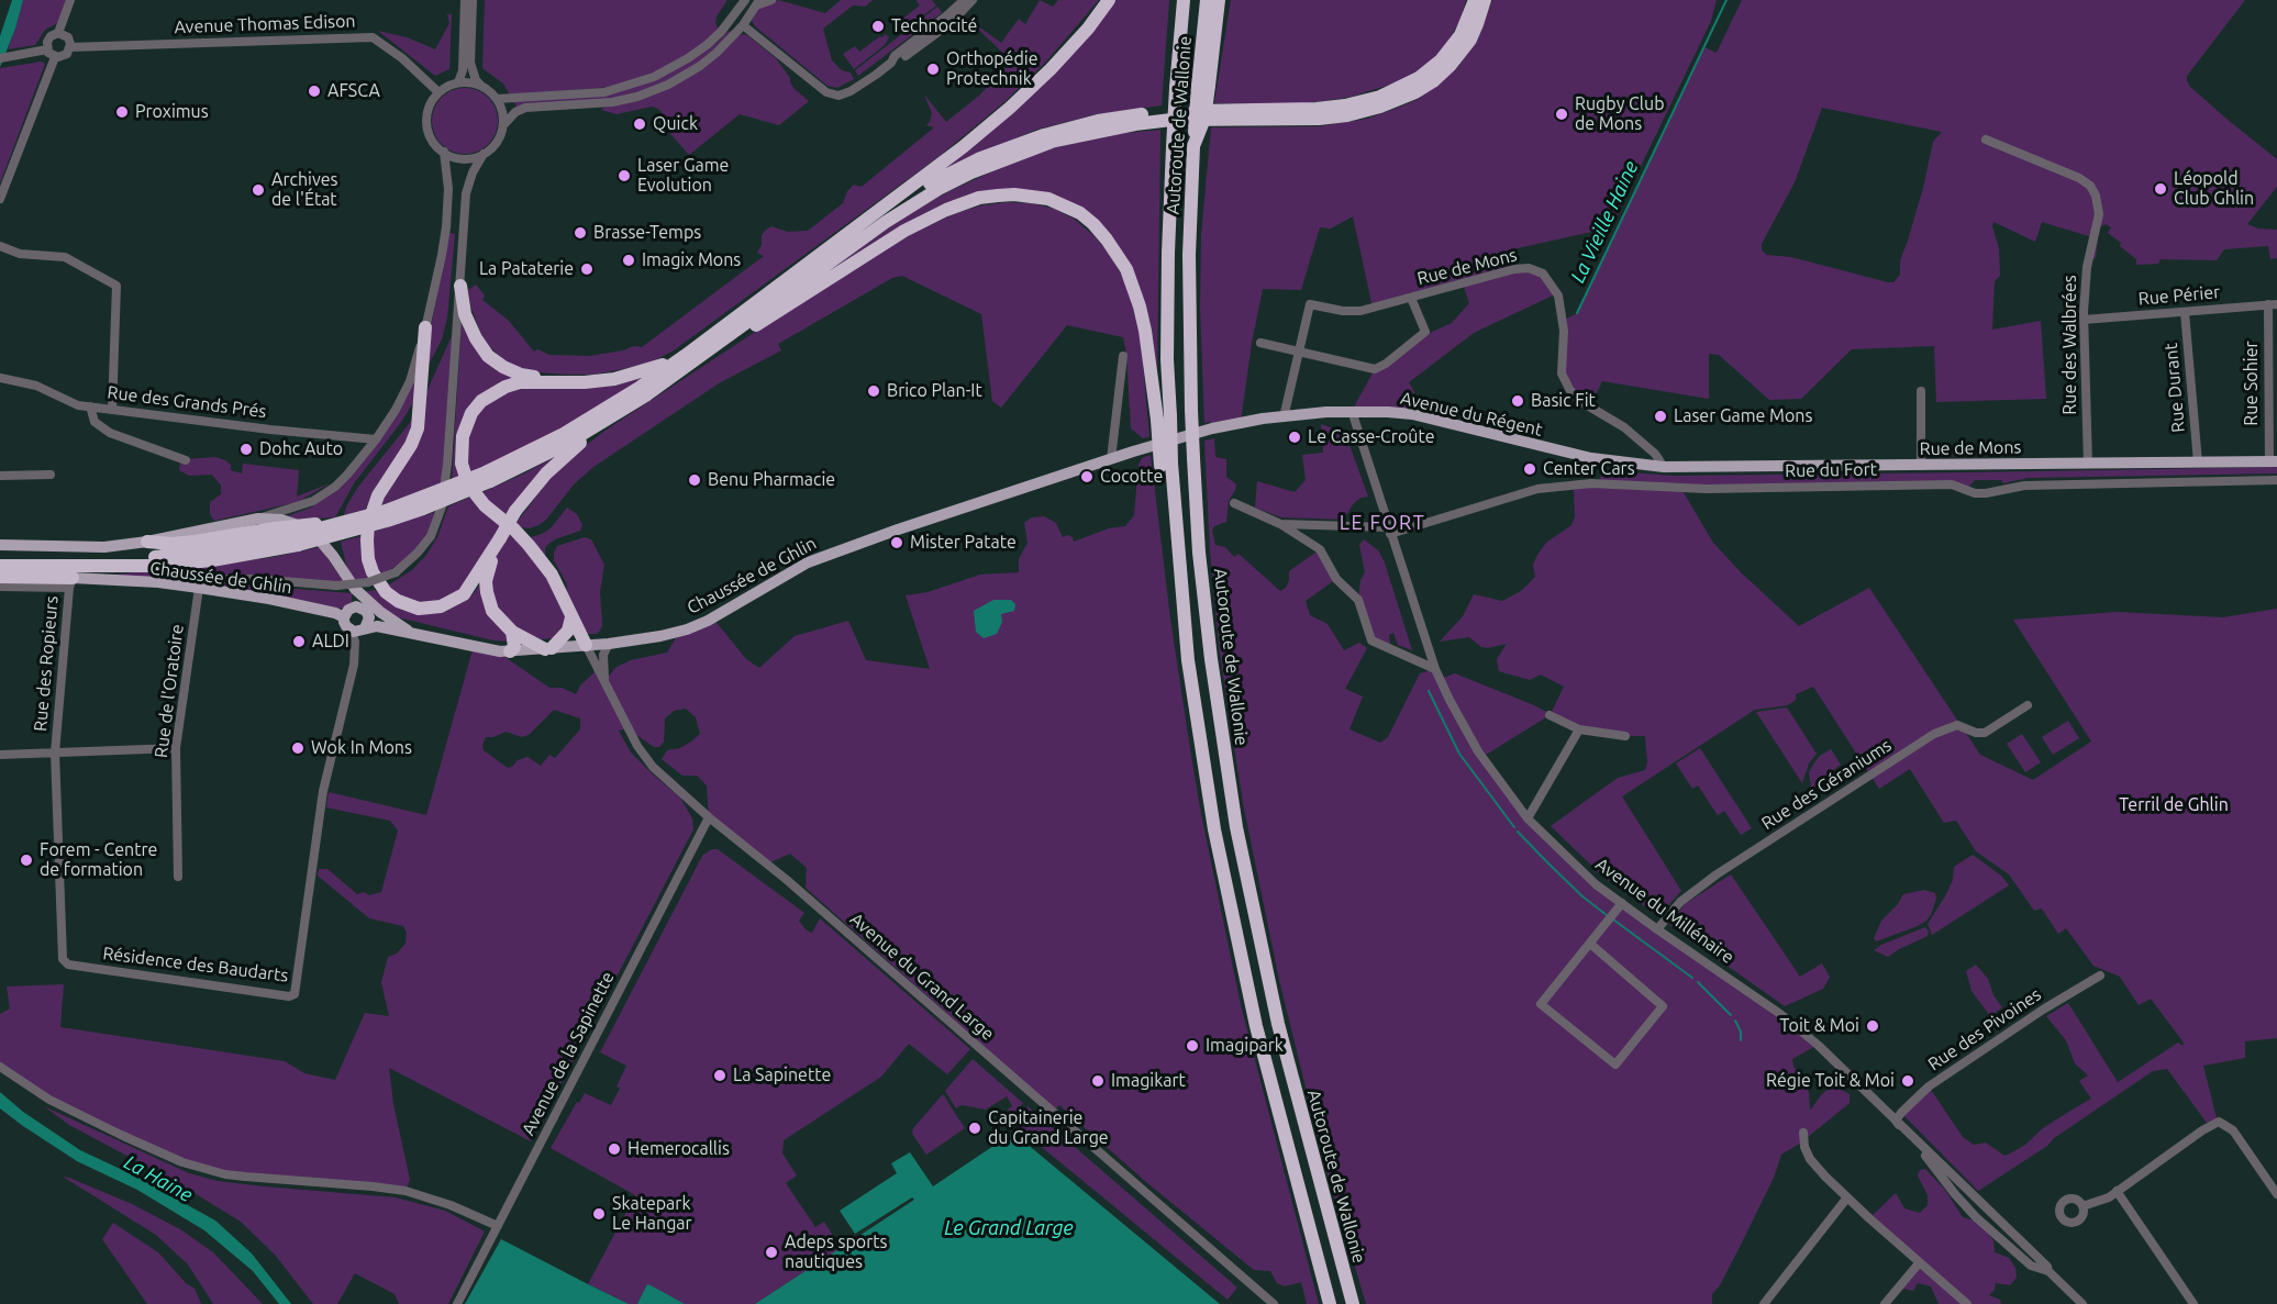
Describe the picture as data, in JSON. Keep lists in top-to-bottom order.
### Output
{
  "streets": {
    "highway": ["Autoroute de Wallonie"],
    "main road": ["Rue de Mons", "Avenue du Régent", "Chaussée de Ghlin"],
    "street": [
      "Avenue Thomas Edison",
      "Rue Périer",
      "Rue des Walbrées",
      "Rue Sohier",
      "Rue Durant",
      "Rue des Grands Prés",
      "Rue du Fort",
      "Rue des Ropieurs",
      "Rue de l'Oratoire",
      "Rue des Géraniums",
      "Avenue du Millénaire",
      "Résidence des Baudarts",
      "Avenue du Grand Large",
      "Rue des Pivoines",
      "Avenue de la Sapinette"
    ]
  },
  "crossings": [
    ["Rue de Mons", "Rue des Walbrées"],
    ["Rue de Mons", "Rue Sohier"],
    ["Rue de Mons", "Rue Durant"],
    ["Rue de Mons", "Avenue du Régent"],
    ["Rue Périer", "Rue des Walbrées"],
    ["Rue Périer", "Rue Sohier"],
    ["Rue Périer", "Rue Durant"],
    ["Avenue du Régent", "Chaussée de Ghlin"],
    ["Avenue du Régent", "Avenue du Millénaire"],
    ["Rue du Fort", "Avenue du Millénaire"],
    ["Chaussée de Ghlin", "Rue des Ropieurs"],
    ["Chaussée de Ghlin", "Rue de l'Oratoire"],
    ["Chaussée de Ghlin", "Résidence des Baudarts"],
    ["Chaussée de Ghlin", "Avenue du Grand Large"],
    ["Rue des Ropieurs", "Résidence des Baudarts"],
    ["Rue des Géraniums", "Avenue du Millénaire"],
    ["Avenue du Millénaire", "Rue des Pivoines"],
    ["Avenue du Grand Large", "Avenue de la Sapinette"]
  ],
  "districts": ["LE FORT"],
  "water": ["La Vieille Haine", "La Haine", "Le Grand Large"],
  "parks": ["Terril de Ghlin"],
  "places": [
    "Technocité",
    "Orthopédie Protechnik",
    "AFSCA",
    "Proximus",
    "Rugby Club de Mons",
    "Quick",
    "Laser Game Evolution",
    "Léopold Club Ghlin",
    "Archives de l'État",
    "Brasse-Temps",
    "Imagix Mons",
    "La Pataterie",
    "Brico Plan-It",
    "Basic Fit",
    "Laser Game Mons",
    "Le Casse-Croûte",
    "Dohc Auto",
    "Center Cars",
    "Cocotte",
    "Benu Pharmacie",
    "Mister Patate",
    "ALDI",
    "Wok In Mons",
    "Forem - Centre de formation",
    "Toit & Moi",
    "Imagipark",
    "La Sapinette",
    "Imagikart",
    "Régie Toit & Moi",
    "Capitainerie du Grand Large",
    "Hemerocallis",
    "Skatepark Le Hangar",
    "Adeps sports nautiques"
  ]
}
